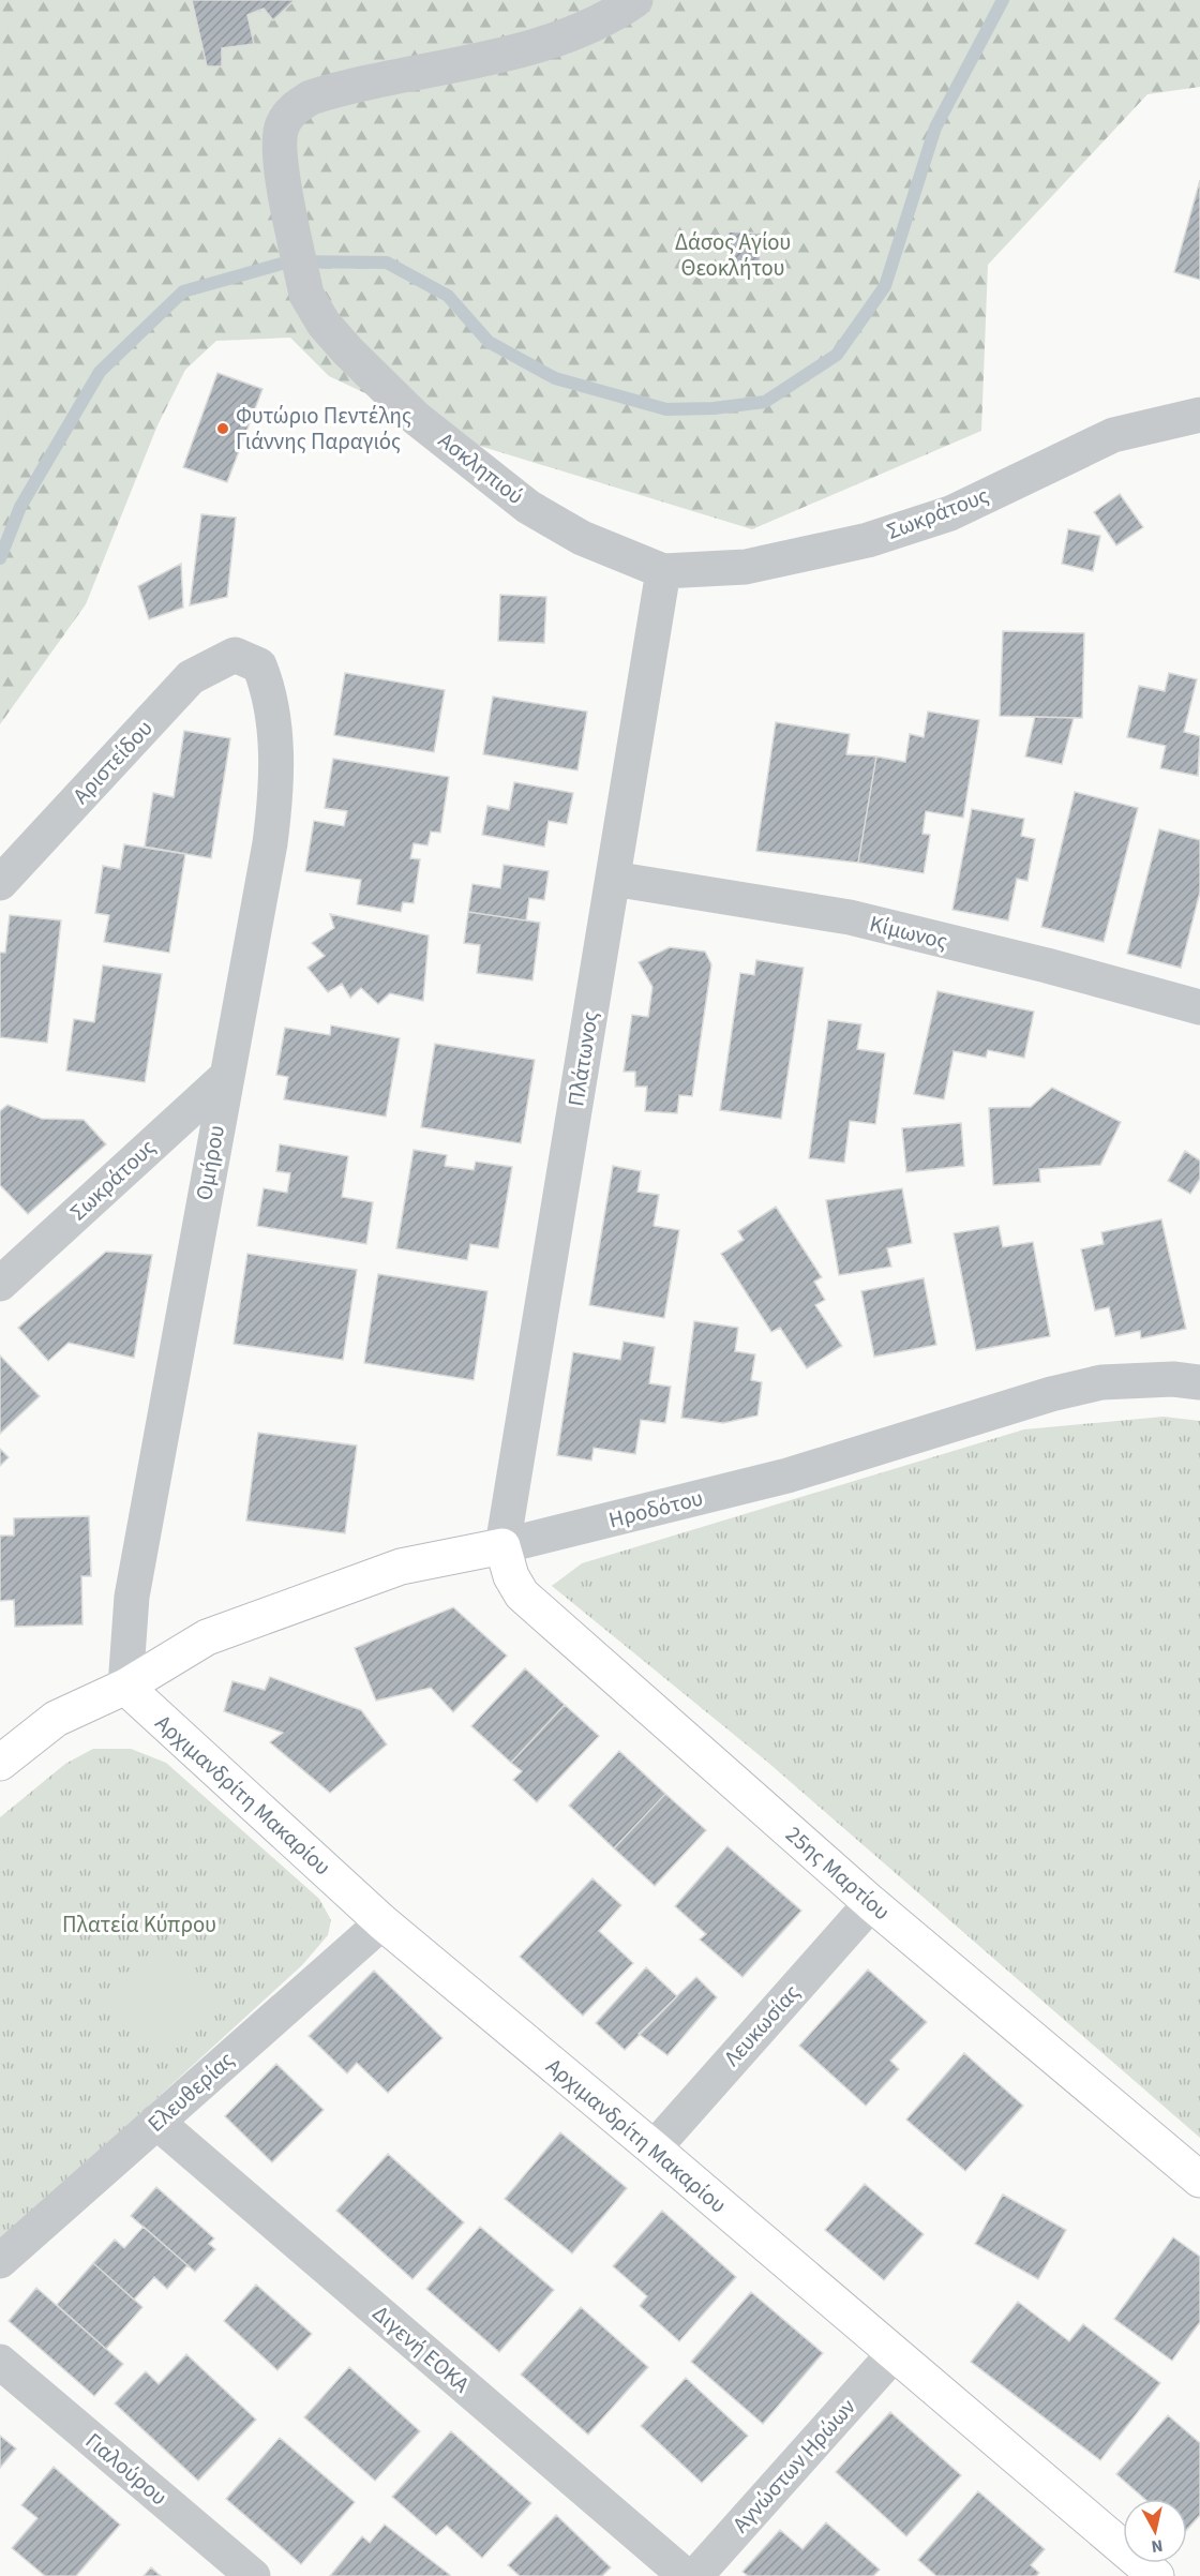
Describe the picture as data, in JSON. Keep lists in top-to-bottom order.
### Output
{
  "streets": {
    "street": [
      "Ασκληπιού",
      "Σωκράτους",
      "Αριστείδου",
      "Κίμωνος",
      "Πλάτωνος",
      "Ομήρου",
      "Ηροδότου",
      "Αρχιμανδρίτη Μακαρίου",
      "25ης Μαρτίου",
      "Λευκωσίας",
      "Ελευθερίας",
      "Διγενή ΕΟΚΑ",
      "Αγνώστων Ηρώων",
      "Γιαλούρου"
    ]
  },
  "crossings": [
    ["Ασκληπιού", "Σωκράτους"],
    ["Ασκληπιού", "Πλάτωνος"],
    ["Σωκράτους", "Πλάτωνος"],
    ["Σωκράτους", "Ομήρου"],
    ["Αριστείδου", "Ομήρου"],
    ["Κίμωνος", "Πλάτωνος"],
    ["Πλάτωνος", "Ηροδότου"],
    ["Πλάτωνος", "25ης Μαρτίου"],
    ["Ομήρου", "Ηροδότου"],
    ["Ομήρου", "Αρχιμανδρίτη Μακαρίου"],
    ["Ηροδότου", "Αρχιμανδρίτη Μακαρίου"],
    ["Ηροδότου", "25ης Μαρτίου"],
    ["Αρχιμανδρίτη Μακαρίου", "Λευκωσίας"],
    ["Αρχιμανδρίτη Μακαρίου", "Ελευθερίας"],
    ["Αρχιμανδρίτη Μακαρίου", "Αγνώστων Ηρώων"],
    ["25ης Μαρτίου", "Λευκωσίας"],
    ["Ελευθερίας", "Διγενή ΕΟΚΑ"]
  ],
  "parks": ["Δάσος Αγίου Θεοκλήτου", "Πλατεία Κύπρου"],
  "places": ["Φυτώριο Πεντέλης Γιάννης Παραγιός"],
  "north": "bottom"
}
